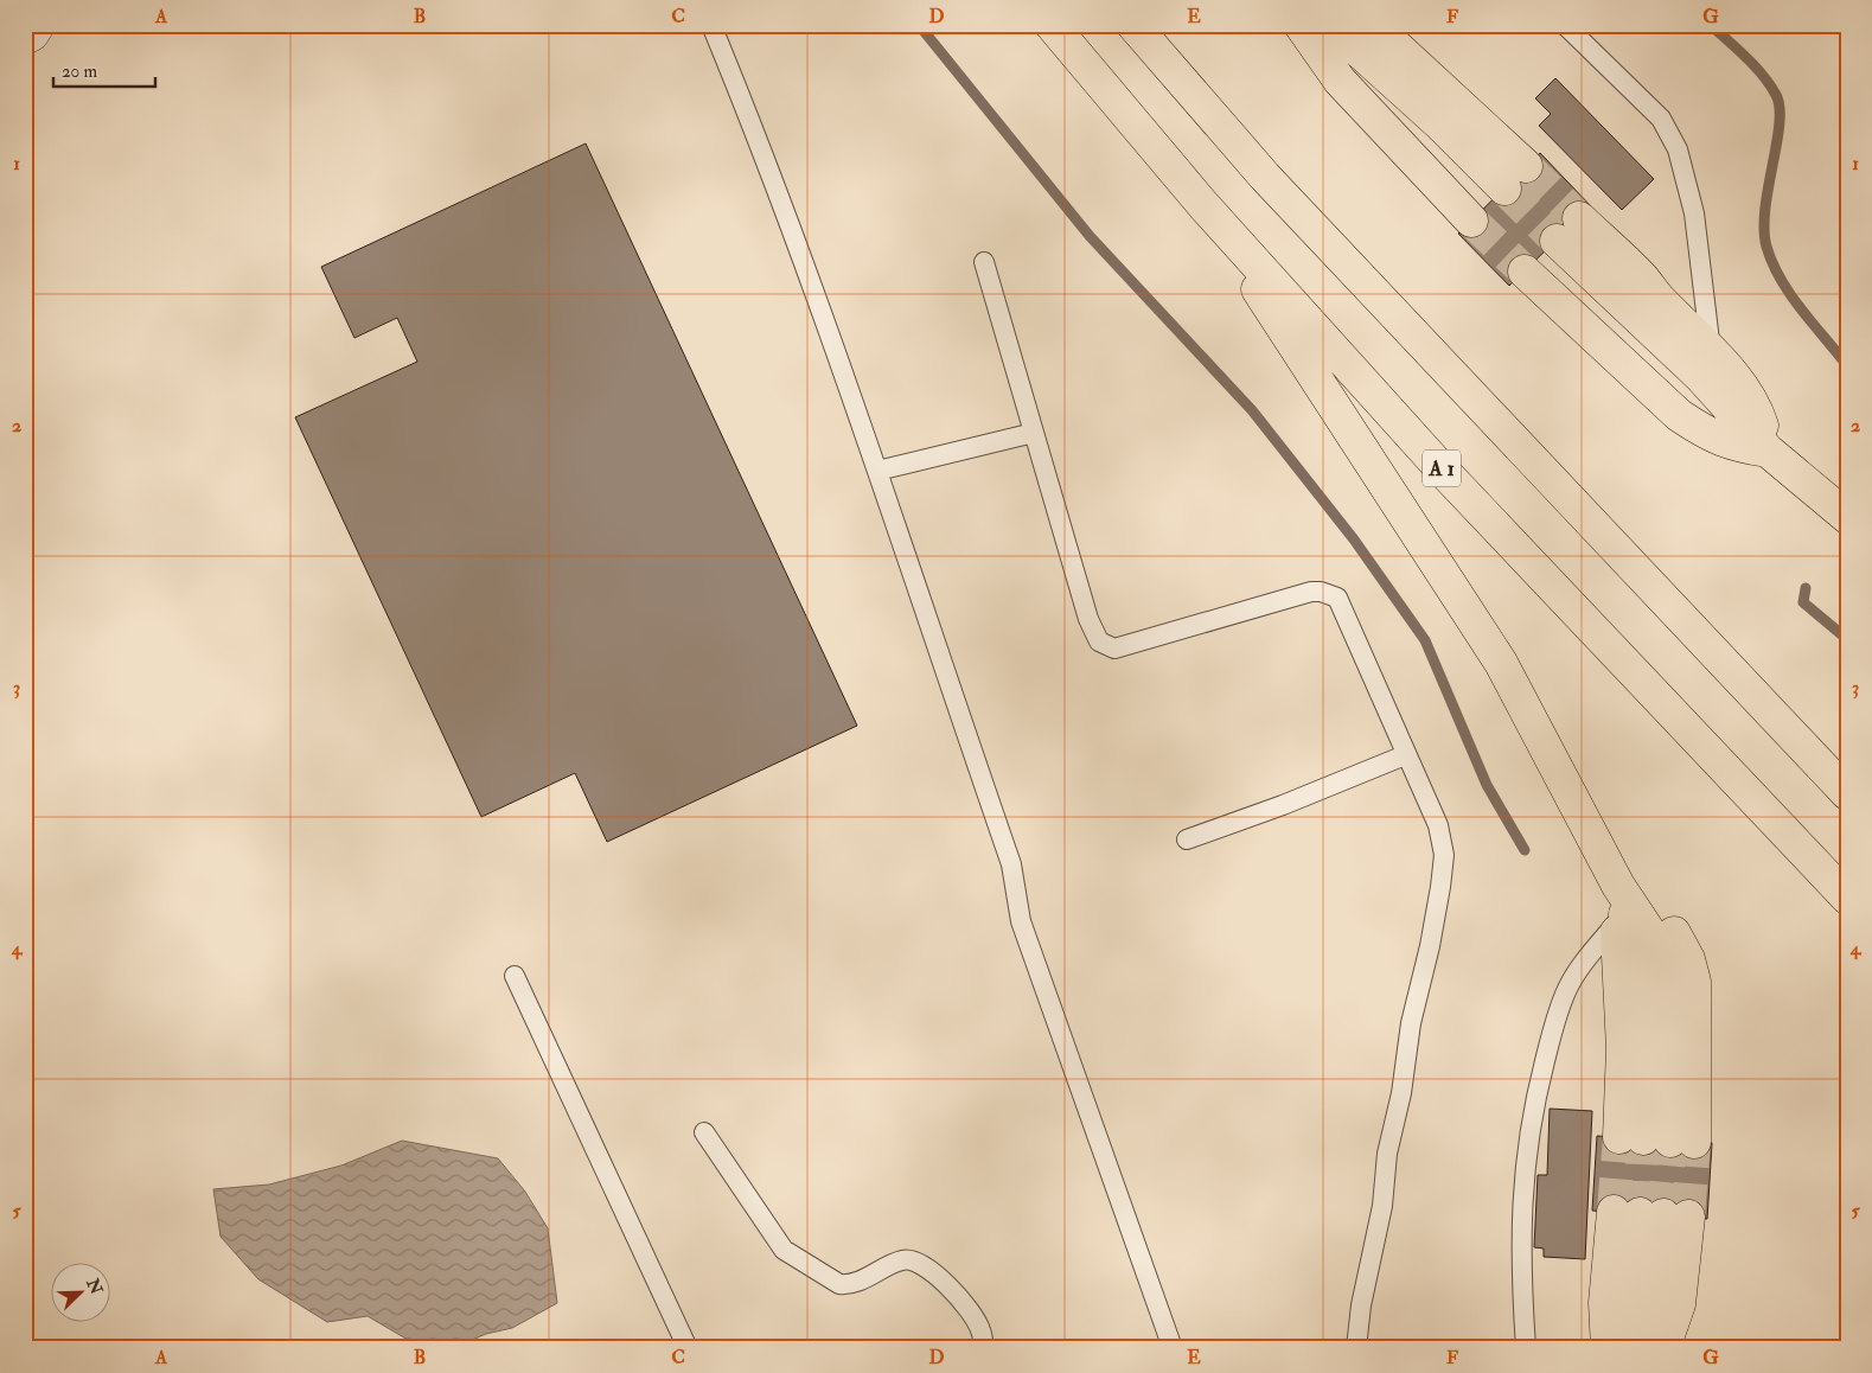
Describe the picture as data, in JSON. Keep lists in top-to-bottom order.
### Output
{
  "streets": {
    "highway": ["A 1"]
  },
  "scale_bar": "20 m",
  "north": "top right",
  "grid": {
    "columns": [
      "A",
      "B",
      "C",
      "D",
      "E",
      "F",
      "G"
    ],
    "rows": [
      "1",
      "2",
      "3",
      "4",
      "5"
    ]
  }
}
